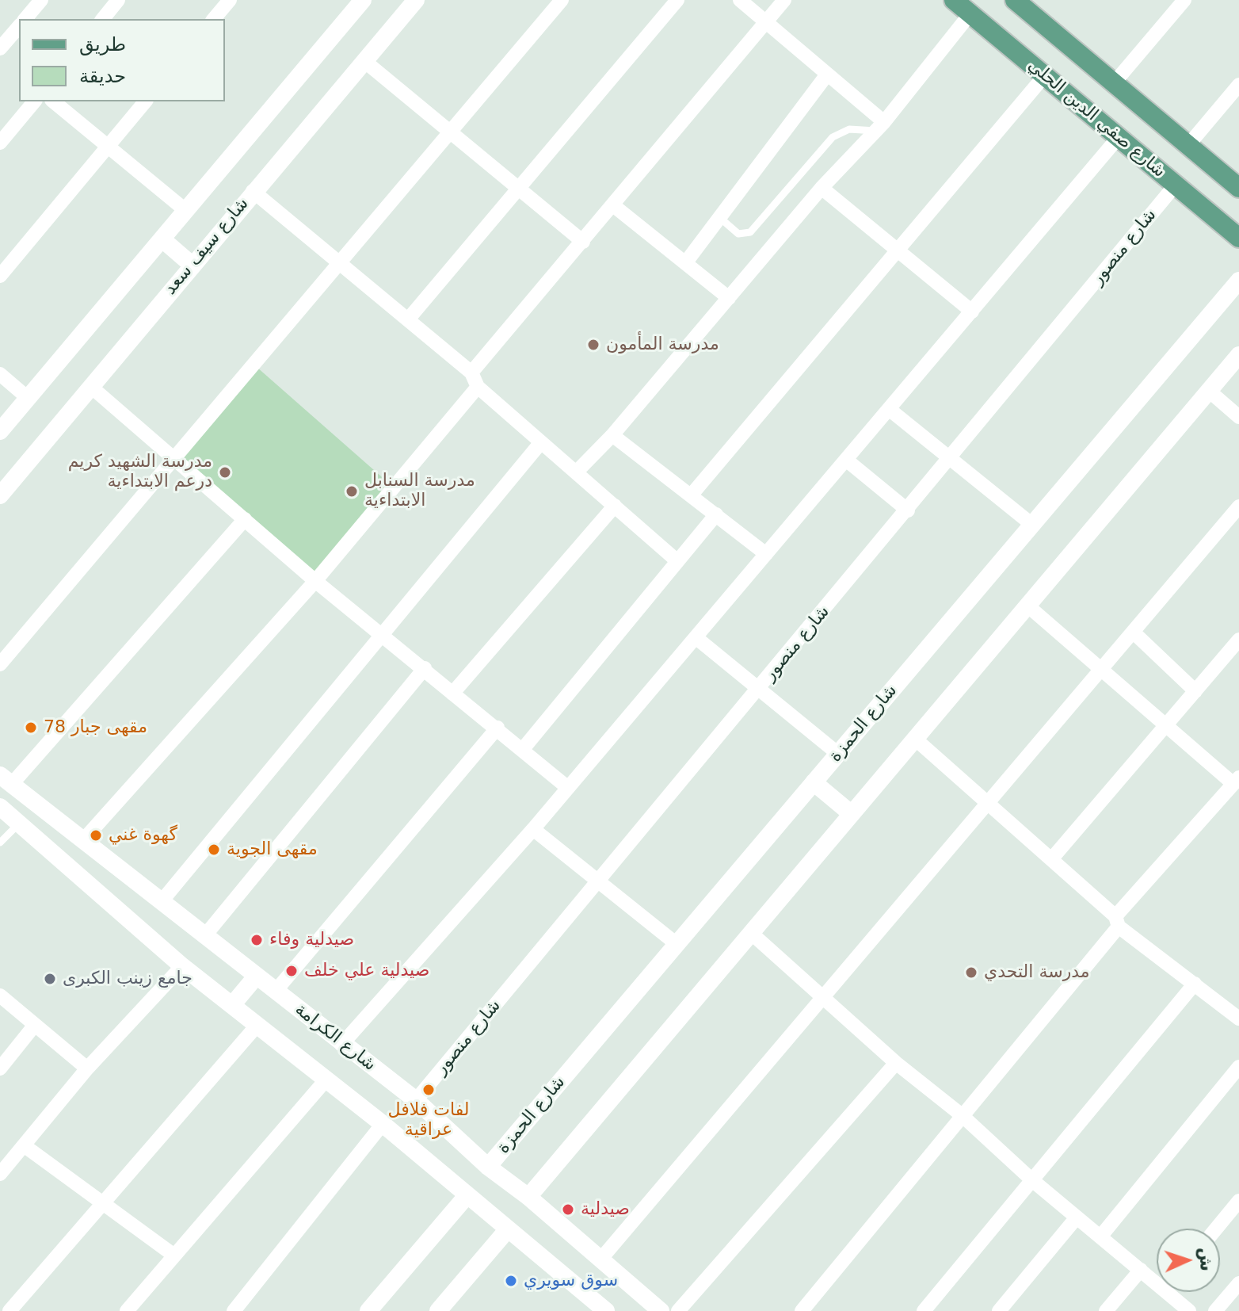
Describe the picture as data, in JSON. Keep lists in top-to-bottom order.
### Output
{
  "streets": {
    "main road": ["شارع صفي الدين الحلي"],
    "street": [
      "شارع سيف سعد",
      "شارع منصور",
      "شارع الحمزة",
      "شارع الكرامة"
    ]
  },
  "crossings": [
    ["شارع صفي الدين الحلي", "شارع منصور"],
    ["شارع منصور", "شارع الكرامة"],
    ["شارع الحمزة", "شارع الكرامة"]
  ],
  "places": [
    "مدرسة المأمون",
    "مدرسة الشهيد كريم درعم الابتداءية",
    "مدرسة السنابل الابتداءية",
    "مقهى جبار 78",
    "گهوة غني",
    "مقهى الجوية",
    "صيدلية وفاء",
    "صيدلية علي خلف",
    "مدرسة التحدي",
    "جامع زينب الكبرى",
    "لفات فلافل عراقية",
    "صيدلية",
    "سوق سويري"
  ],
  "legend": ["طريق", "حديقة"],
  "north": "right"
}
